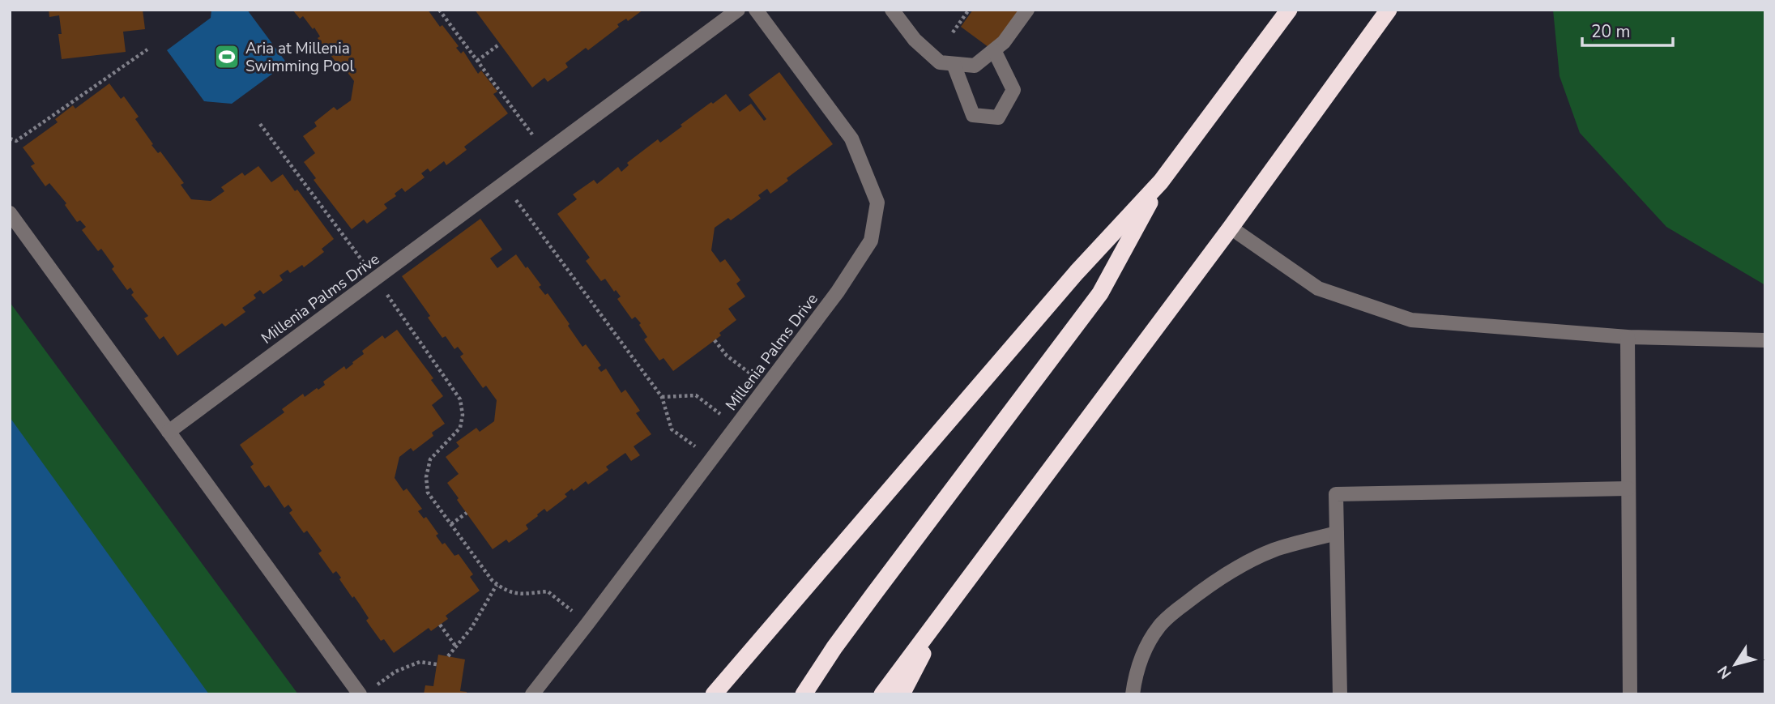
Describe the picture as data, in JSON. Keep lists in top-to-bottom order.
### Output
{
  "streets": {
    "street": ["Millenia Palms Drive"]
  },
  "places": {
    "sports": ["Aria at Millenia Swimming Pool"]
  },
  "scale_bar": "20 m",
  "north": "bottom left"
}
